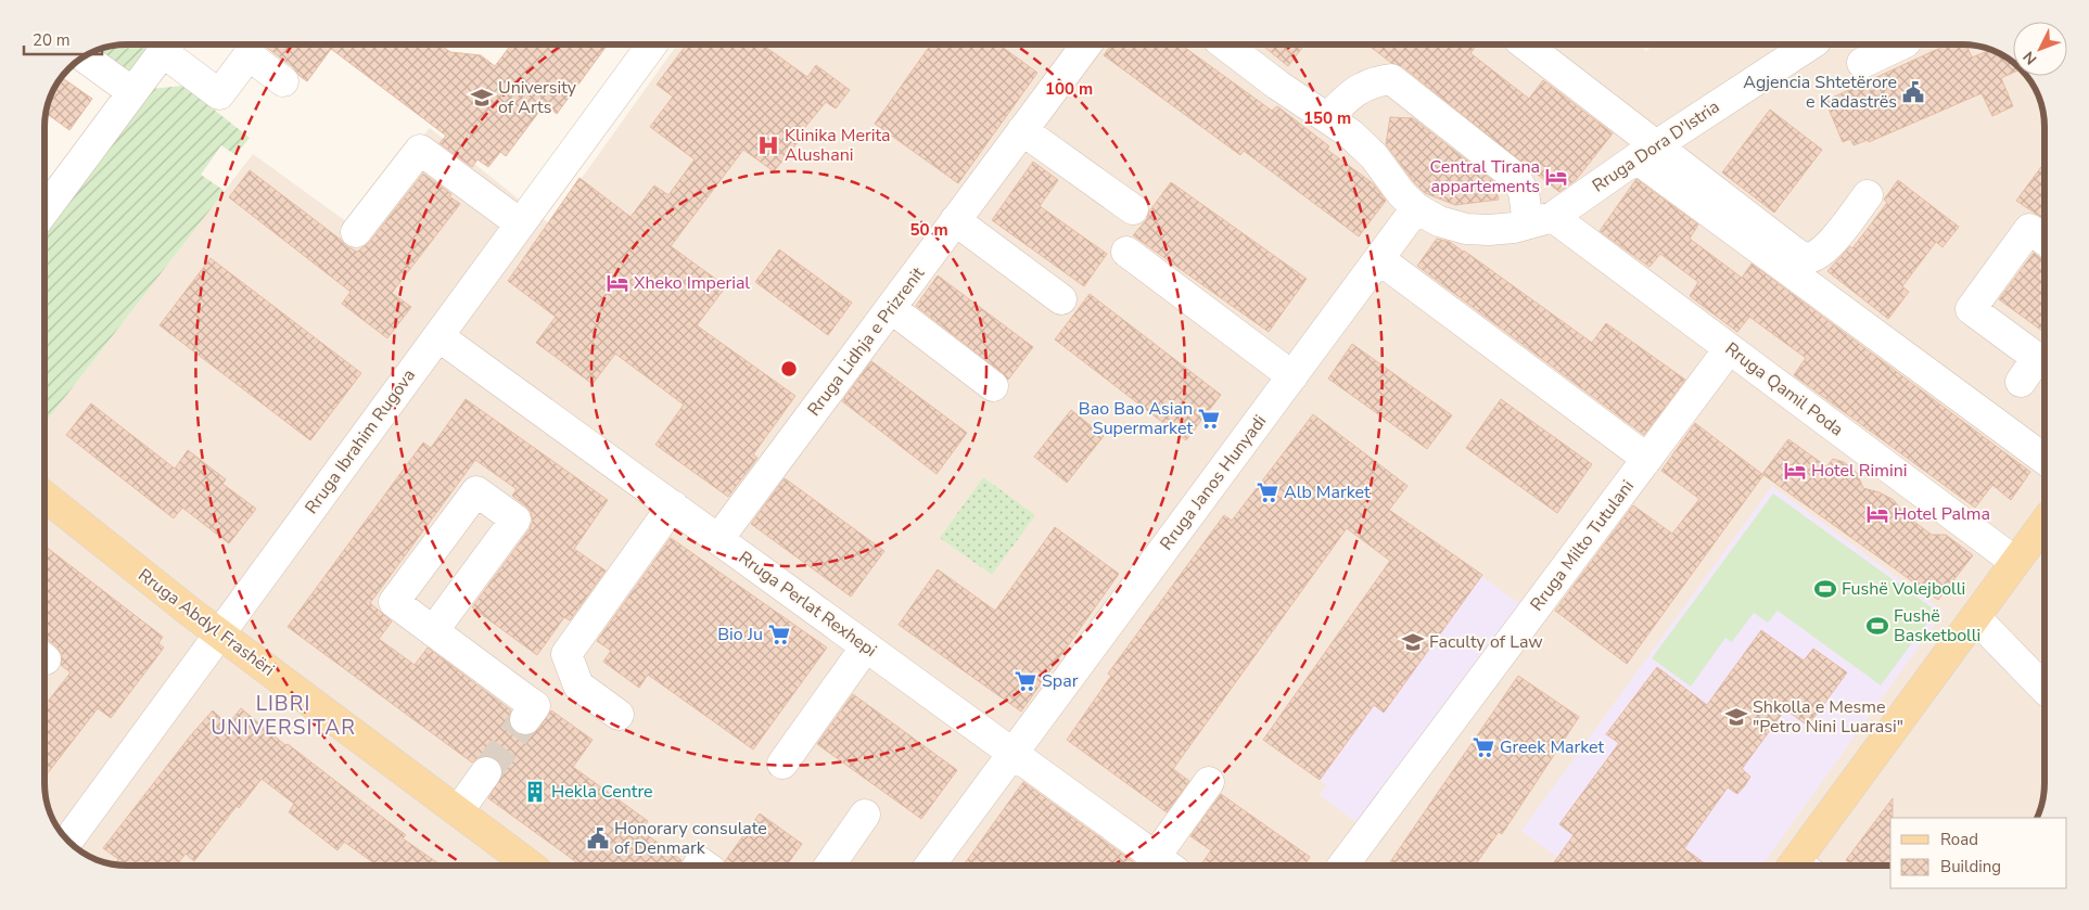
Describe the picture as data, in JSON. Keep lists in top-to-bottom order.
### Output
{
  "streets": {
    "main road": ["Rruga Abdyl Frashëri"],
    "street": [
      "Rruga Dora D'Istria",
      "Rruga Lidhja e Prizrenit",
      "Rruga Qamil Poda",
      "Rruga Ibrahim Rugova",
      "Rruga Janos Hunyadi",
      "Rruga Milto Tutulani",
      "Rruga Perlat Rexhepi"
    ]
  },
  "crossings": [
    ["Rruga Dora D'Istria", "Rruga Qamil Poda"],
    ["Rruga Lidhja e Prizrenit", "Rruga Perlat Rexhepi"],
    ["Rruga Qamil Poda", "Rruga Milto Tutulani"],
    ["Rruga Ibrahim Rugova", "Rruga Perlat Rexhepi"],
    ["Rruga Ibrahim Rugova", "Rruga Abdyl Frashëri"],
    ["Rruga Janos Hunyadi", "Rruga Perlat Rexhepi"]
  ],
  "districts": ["LIBRI UNIVERSITAR"],
  "places": {
    "public building": ["Agjencia Shtetërore e Kadastrës", "Honorary consulate of Denmark"],
    "school or university": ["University of Arts", "Faculty of Law", "Shkolla e Mesme \"Petro Nini Luarasi\""],
    "hospital": ["Klinika Merita Alushani"],
    "hotel": [
      "Central Tirana appartements",
      "Xheko Imperial",
      "Hotel Rimini",
      "Hotel Palma"
    ],
    "supermarket": [
      "Bao Bao Asian Supermarket",
      "Alb Market",
      "Bio Ju",
      "Spar",
      "Greek Market"
    ],
    "sports": ["Fushë Volejbolli", "Fushë Basketbolli"],
    "building": ["Hekla Centre"]
  },
  "legend": ["Road", "Building"],
  "scale_bar": "20 m",
  "north": "bottom left",
  "rings": ["100 m", "150 m", "50 m"]
}
